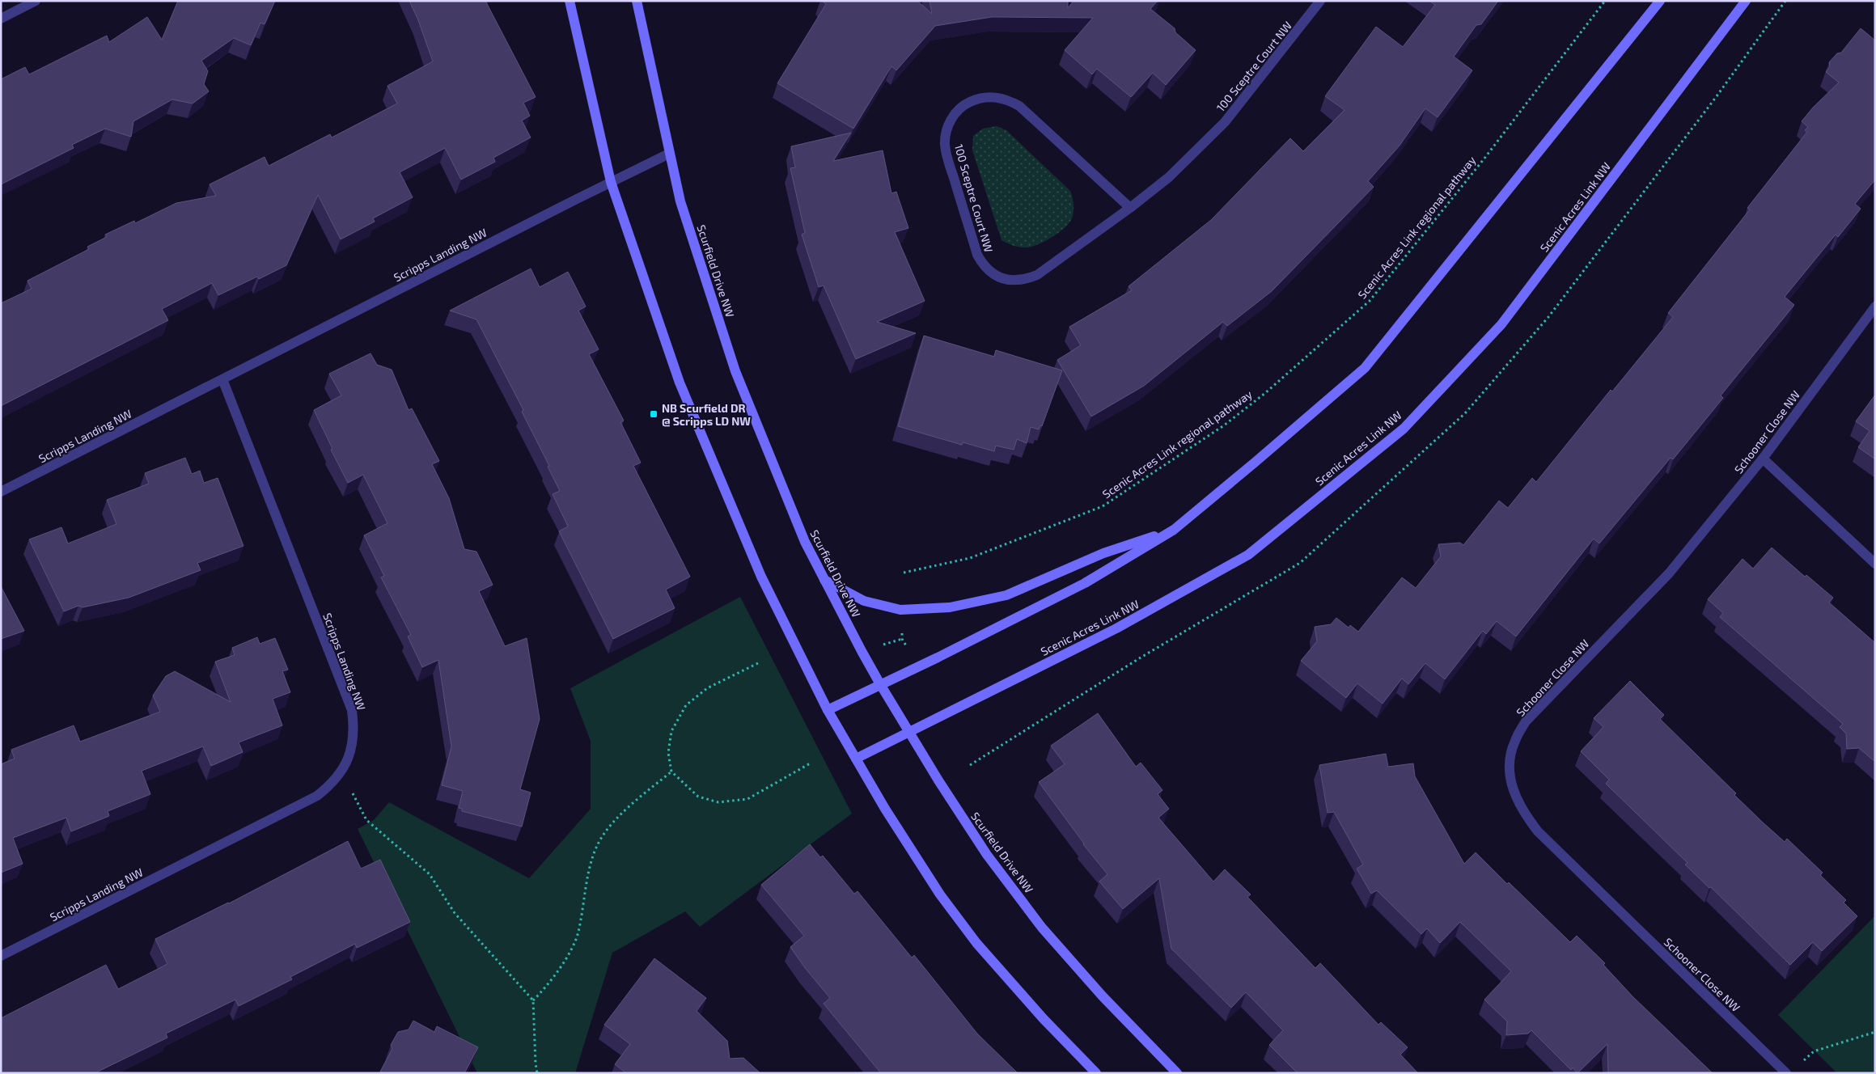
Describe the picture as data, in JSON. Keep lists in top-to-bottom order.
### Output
{
  "streets": {
    "street": [
      "100 Sceptre Court NW",
      "Scenic Acres Link NW",
      "Scripps Landing NW",
      "Scurfield Drive NW",
      "Schooner Close NW"
    ],
    "path": ["Scenic Acres Link regional pathway"]
  },
  "crossings": [
    ["Scenic Acres Link NW", "Scurfield Drive NW"],
    ["Scripps Landing NW", "Scurfield Drive NW"]
  ],
  "places": {
    "transit": ["NB Scurfield DR @ Scripps LD NW"]
  }
}
